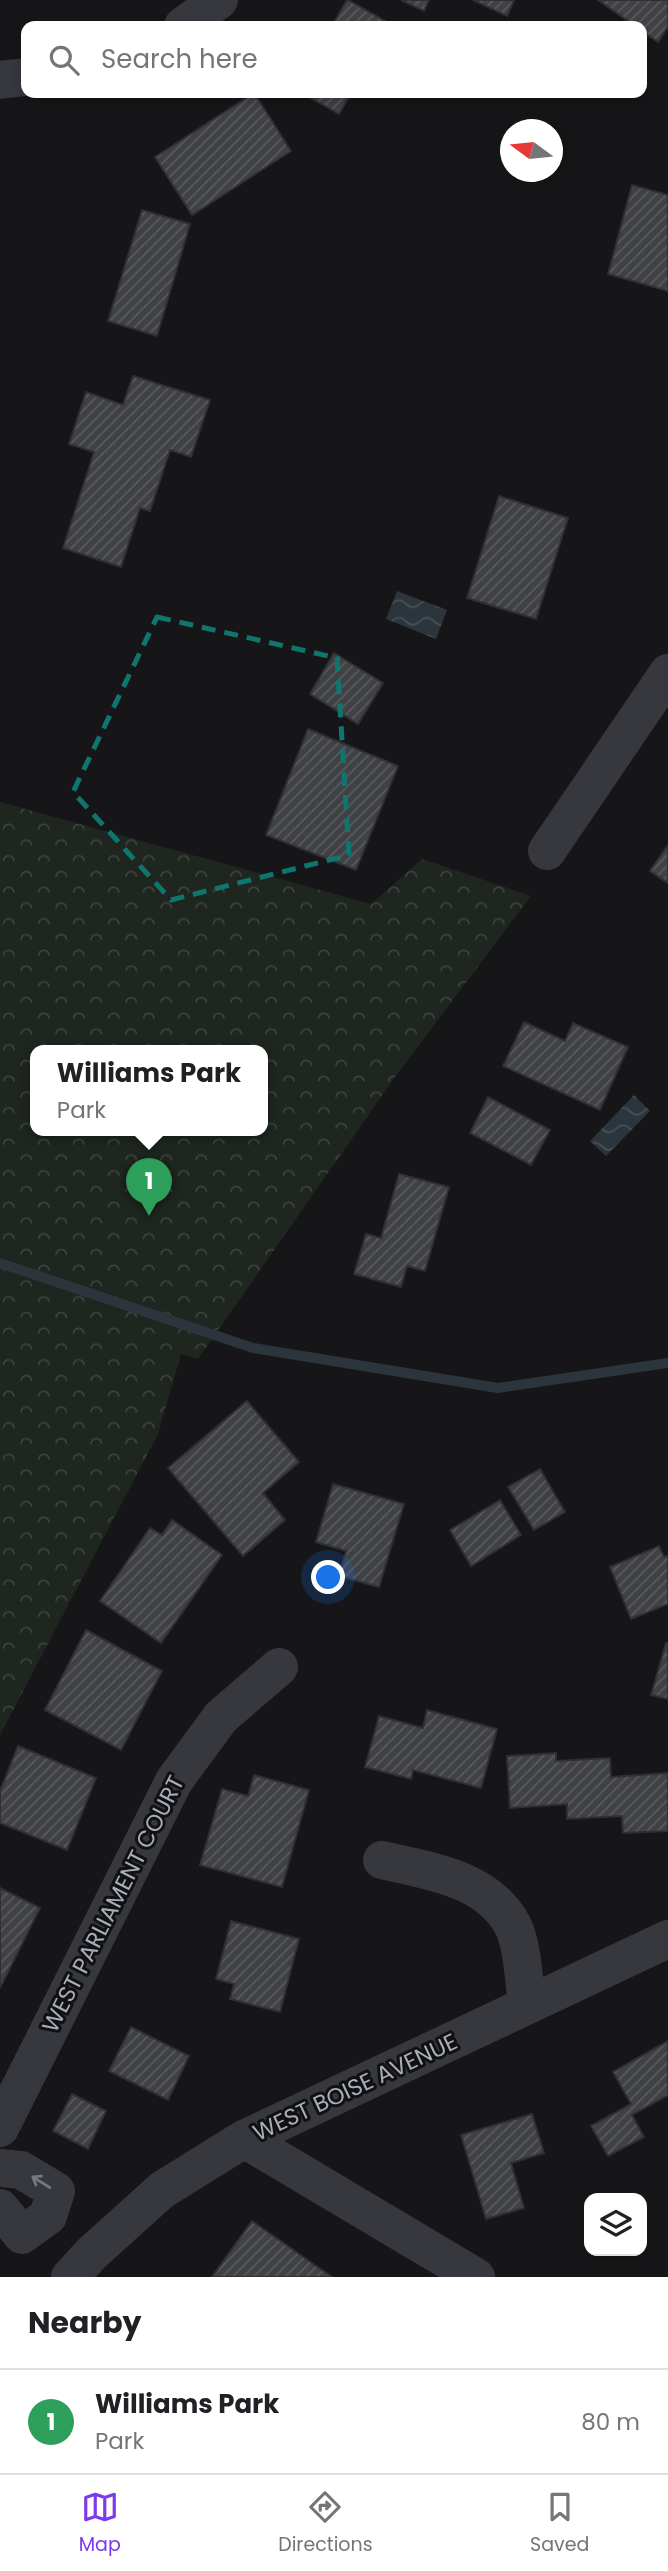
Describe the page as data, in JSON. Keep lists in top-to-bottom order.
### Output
{
  "streets": {
    "street": ["WEST PARLIAMENT COURT", "WEST BOISE AVENUE"]
  },
  "north": "left",
  "page": {
    "search": "Search here",
    "popup": ["Williams Park", "Park"],
    "pins": "1",
    "heading": "Nearby",
    "list": [
      {
        "mark": "1",
        "name": "Williams Park",
        "note": "Park",
        "value": "80 m"
      }
    ],
    "nav": ["Map", "Directions", "Saved"]
  }
}
